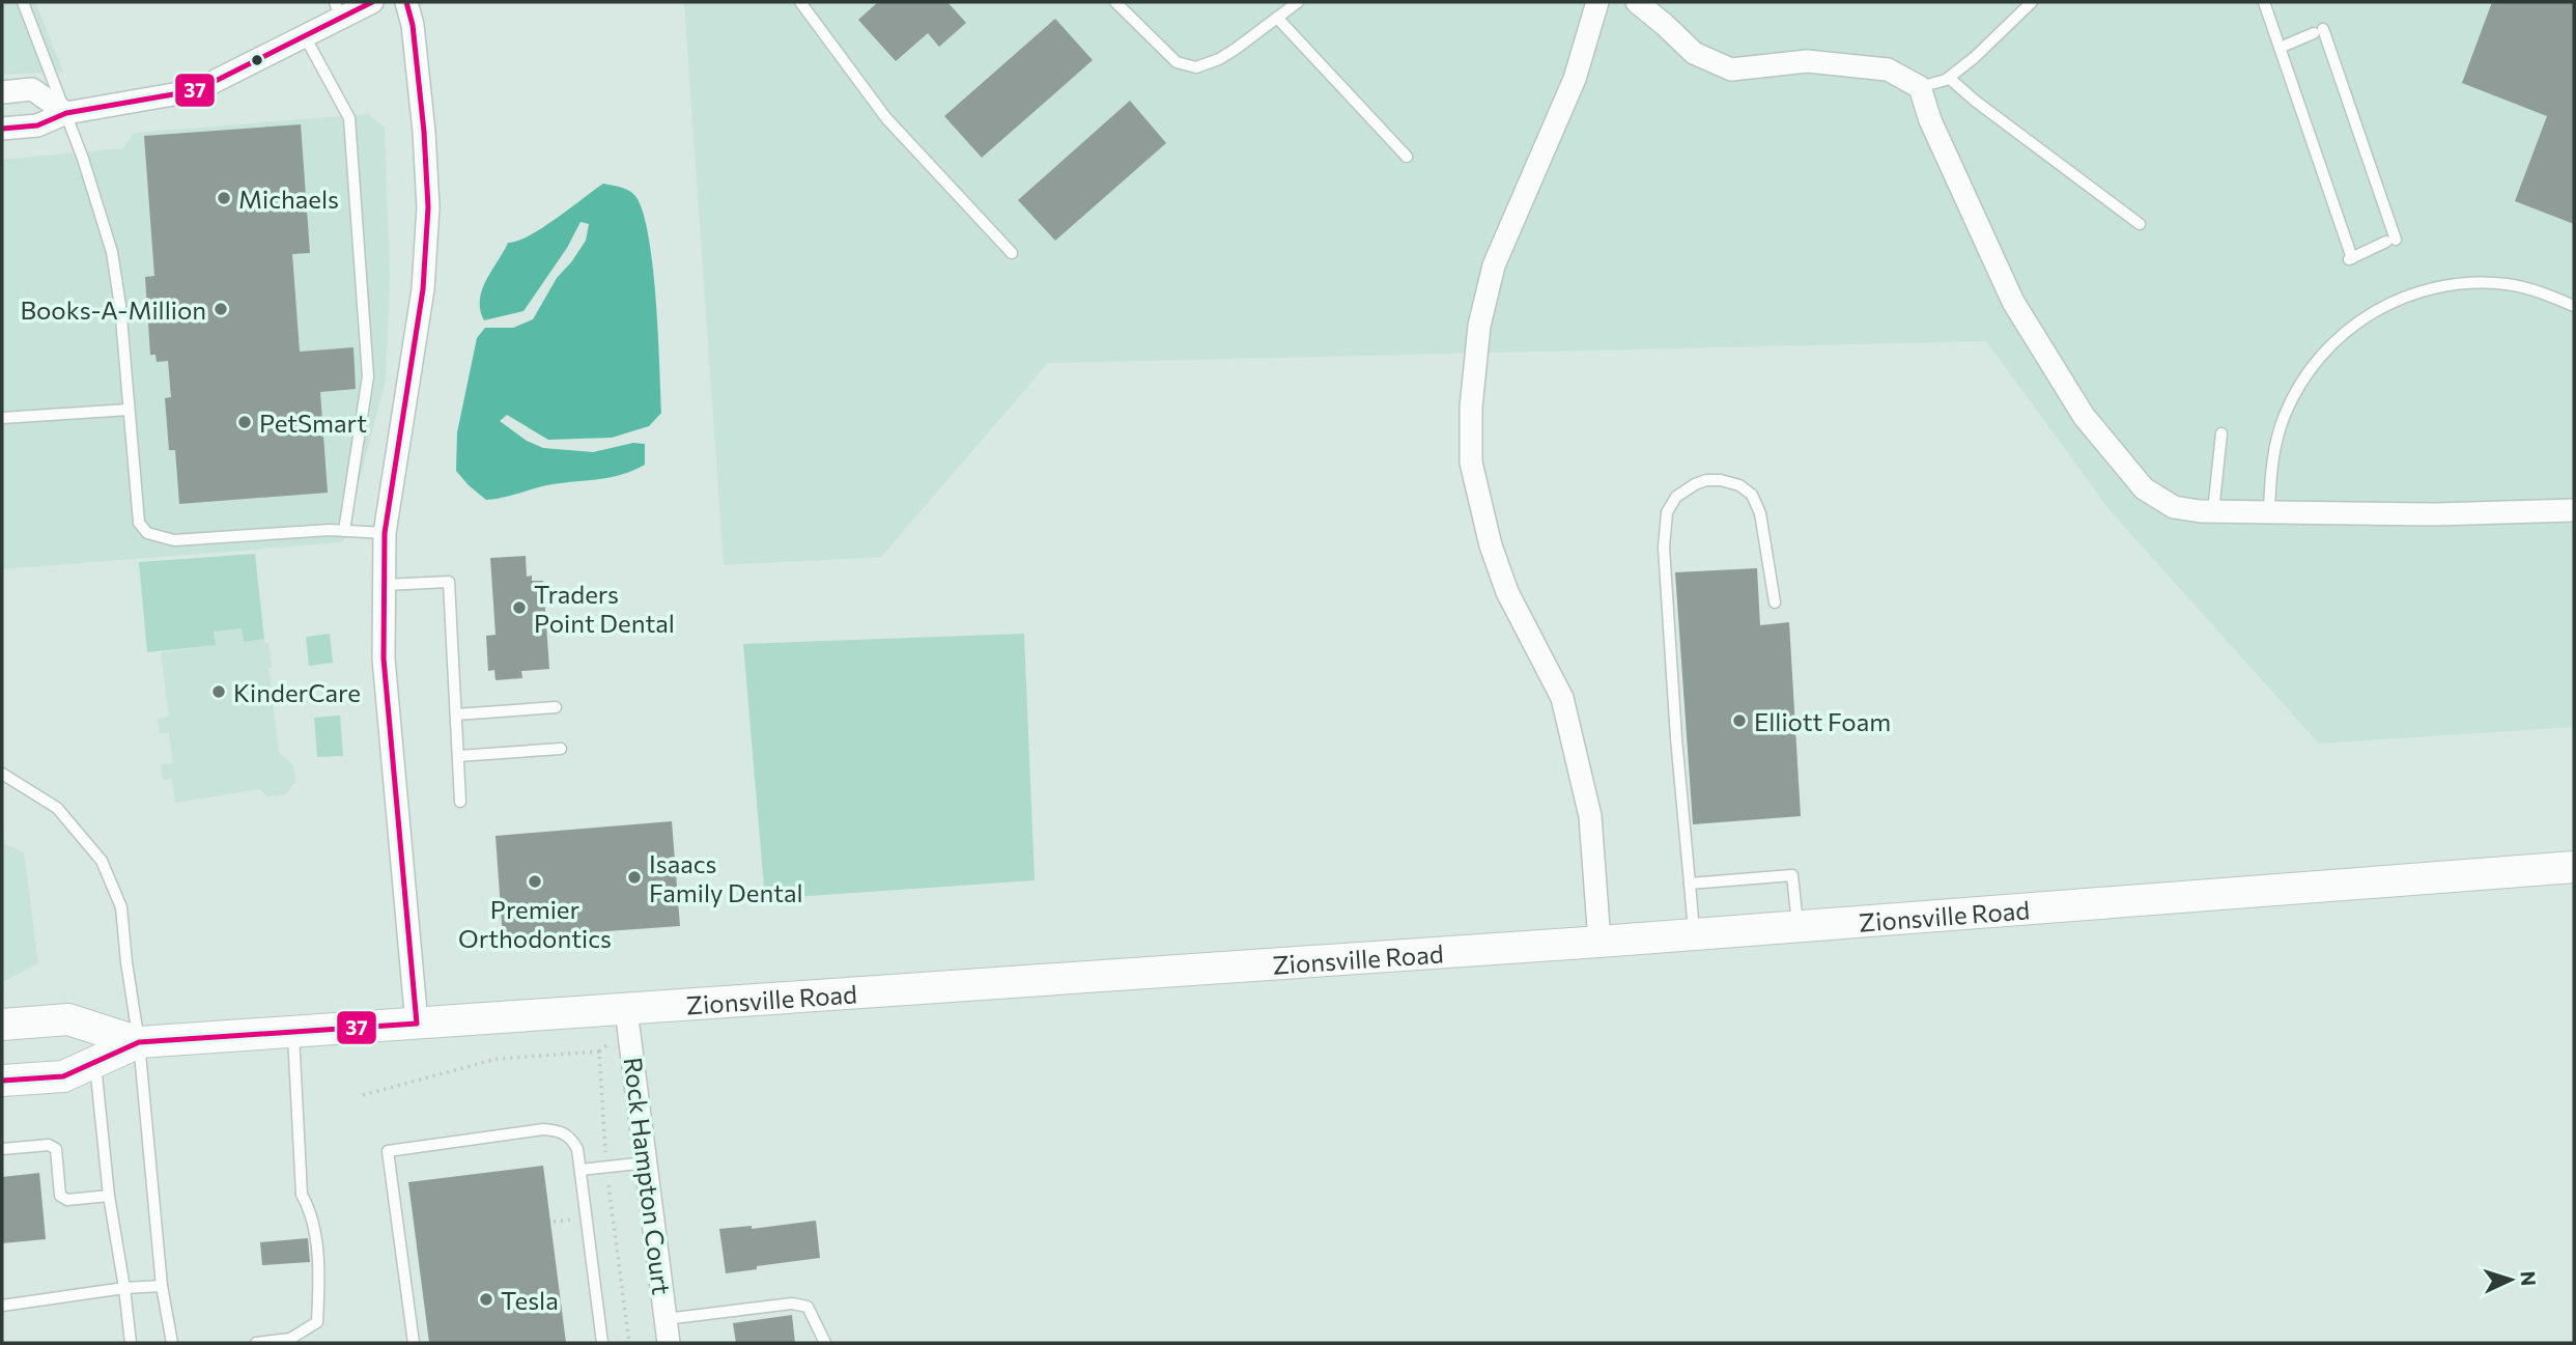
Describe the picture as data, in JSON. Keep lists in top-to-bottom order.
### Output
{
  "streets": {
    "main road": ["Zionsville Road"],
    "street": ["Rock Hampton Court"]
  },
  "crossings": [
    ["Zionsville Road", "Rock Hampton Court"]
  ],
  "places": [
    "Michaels",
    "Books-A-Million",
    "PetSmart",
    "Traders Point Dental",
    "KinderCare",
    "Elliott Foam",
    "Isaacs Family Dental",
    "Premier Orthodontics",
    "Tesla"
  ],
  "lines": ["transit line 37"],
  "north": "right"
}
